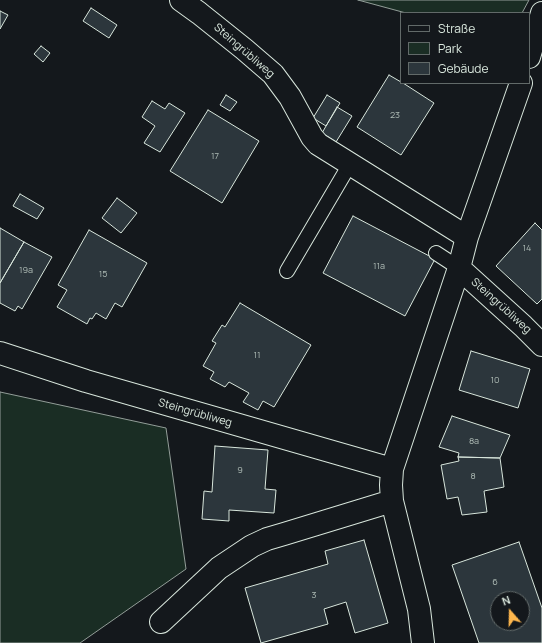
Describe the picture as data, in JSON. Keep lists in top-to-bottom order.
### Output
{
  "streets": {
    "street": ["Steingrübliweg"]
  },
  "house_numbers": [
    "23",
    "17",
    "14",
    "11a",
    "19a",
    "15",
    "11",
    "10",
    "8a",
    "9",
    "8",
    "6",
    "3"
  ],
  "legend": ["Straße", "Park", "Gebäude"],
  "north": "top"
}
